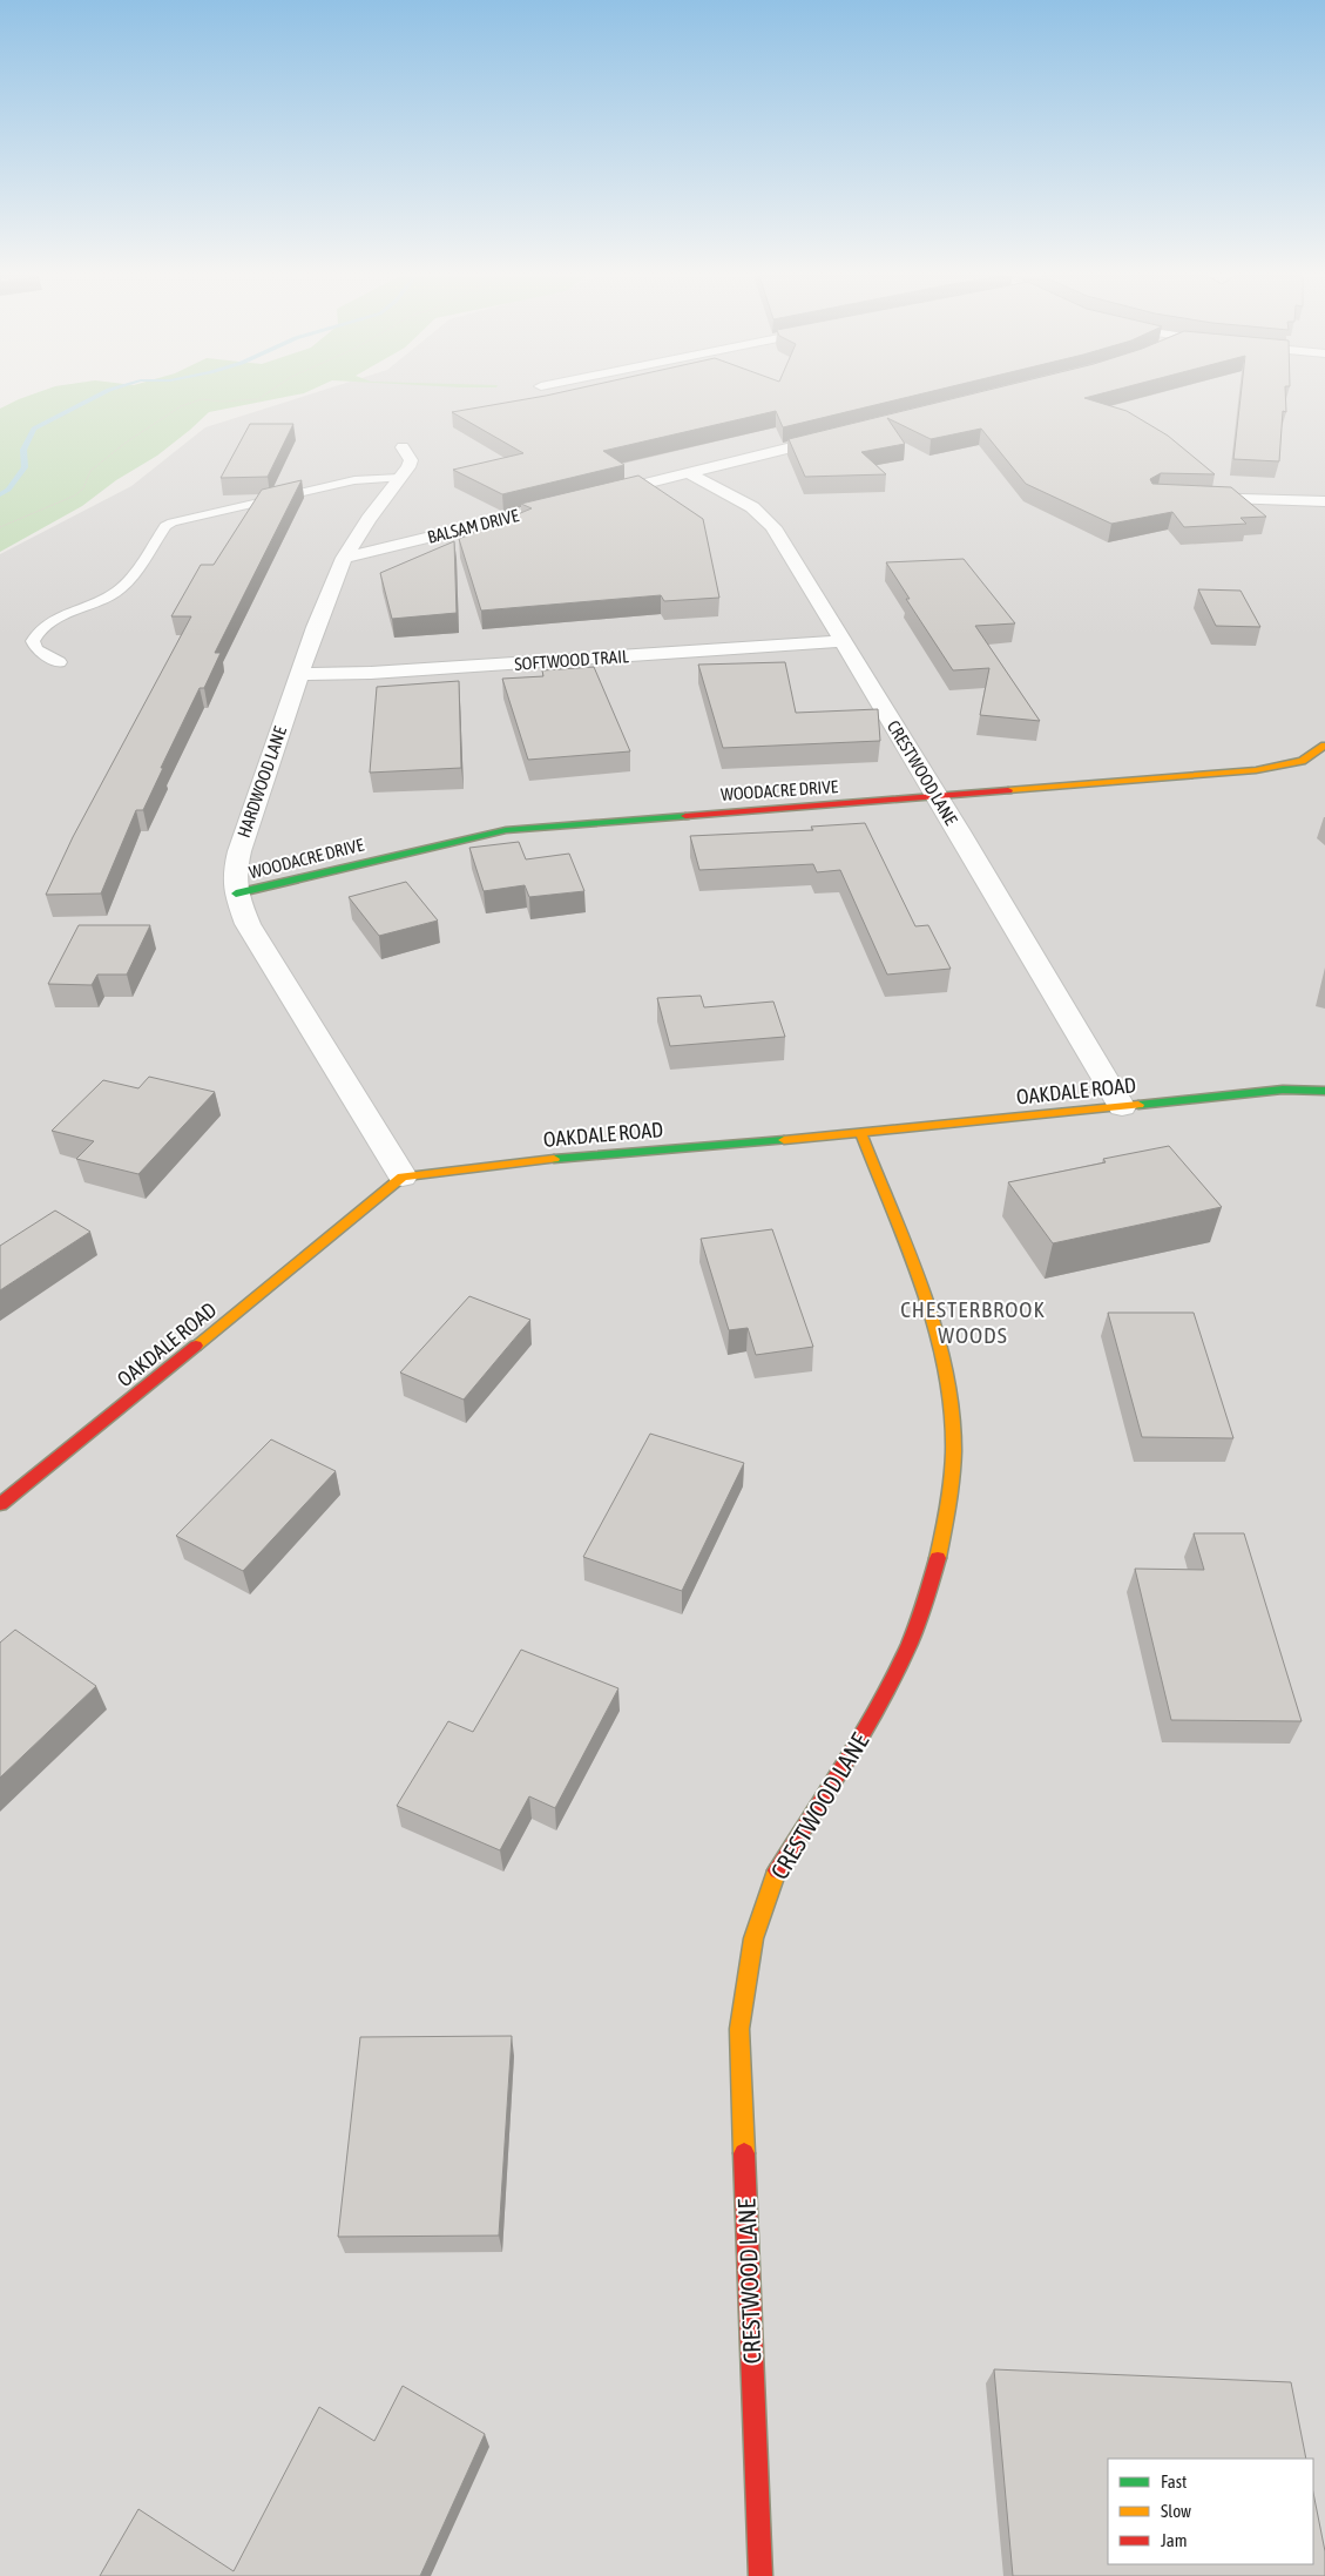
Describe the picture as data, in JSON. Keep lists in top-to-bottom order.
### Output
{
  "streets": {
    "street": [
      "BALSAM DRIVE",
      "SOFTWOOD TRAIL",
      "CRESTWOOD LANE",
      "HARDWOOD LANE",
      "WOODACRE DRIVE",
      "OAKDALE ROAD"
    ]
  },
  "crossings": [
    ["BALSAM DRIVE", "HARDWOOD LANE"],
    ["SOFTWOOD TRAIL", "CRESTWOOD LANE"],
    ["SOFTWOOD TRAIL", "HARDWOOD LANE"],
    ["CRESTWOOD LANE", "WOODACRE DRIVE"],
    ["CRESTWOOD LANE", "OAKDALE ROAD"],
    ["HARDWOOD LANE", "WOODACRE DRIVE"],
    ["HARDWOOD LANE", "OAKDALE ROAD"]
  ],
  "districts": ["CHESTERBROOK WOODS"],
  "legend": ["Fast", "Slow", "Jam"]
}
